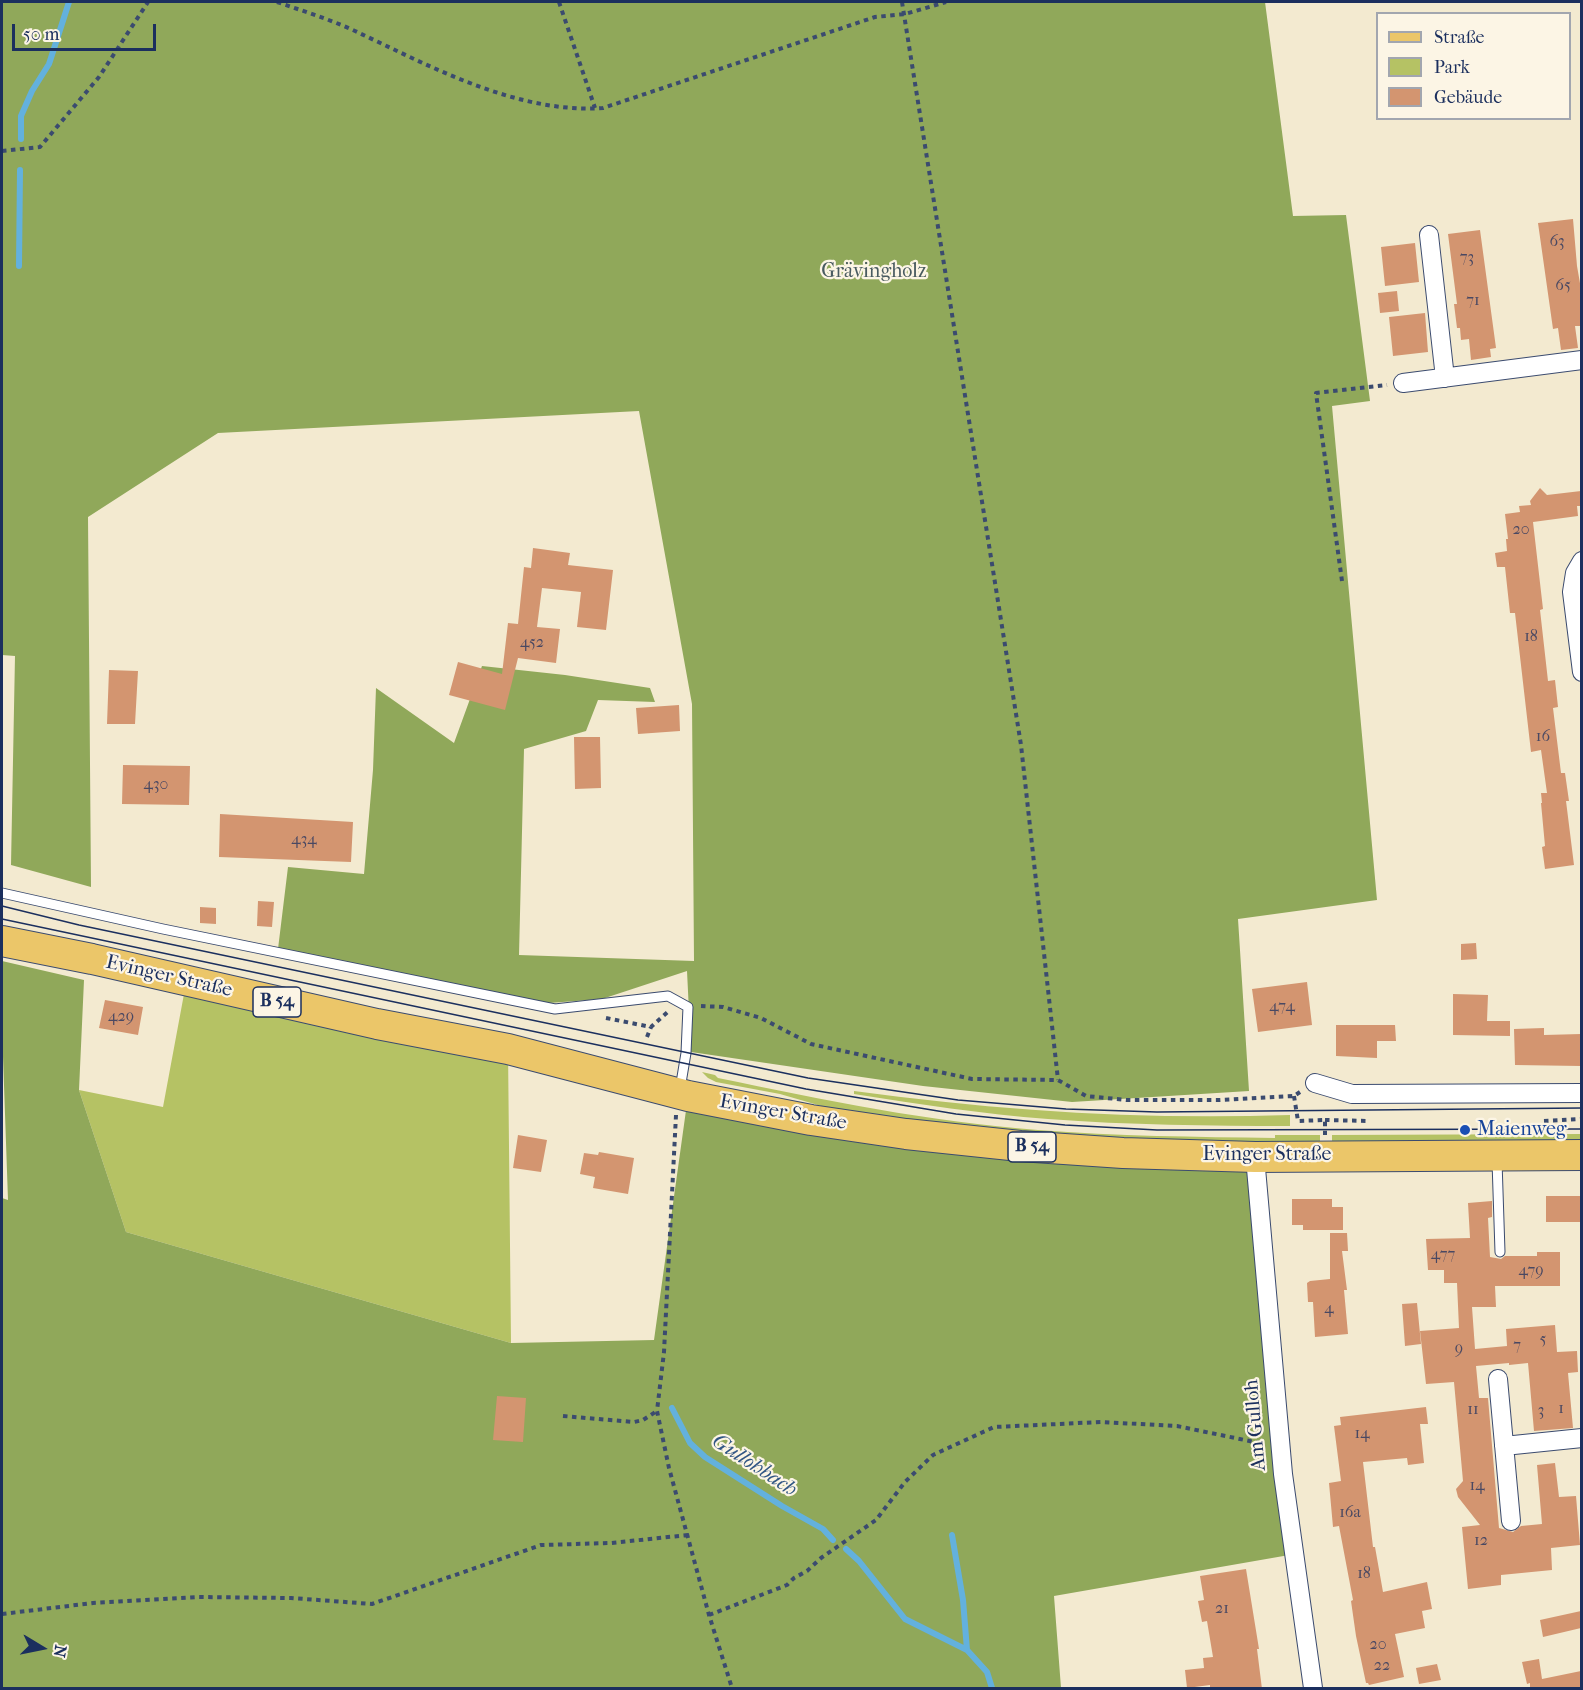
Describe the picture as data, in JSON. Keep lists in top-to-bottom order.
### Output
{
  "streets": {
    "main road": ["Evinger Straße", "B 54"],
    "street": ["Am Gulloh"]
  },
  "crossings": [
    ["Evinger Straße", "Am Gulloh"]
  ],
  "water": ["Gullohbach"],
  "parks": ["Grävingholz"],
  "places": ["Maienweg"],
  "house_numbers": [
    "63",
    "73",
    "65",
    "71",
    "20",
    "18",
    "452",
    "16",
    "430",
    "434",
    "474",
    "429",
    "477",
    "479",
    "4",
    "5",
    "7",
    "9",
    "1",
    "11",
    "3",
    "14",
    "14",
    "16a",
    "12",
    "18",
    "21",
    "20",
    "22"
  ],
  "legend": ["Straße", "Park", "Gebäude"],
  "scale_bar": "50 m",
  "north": "right"
}
